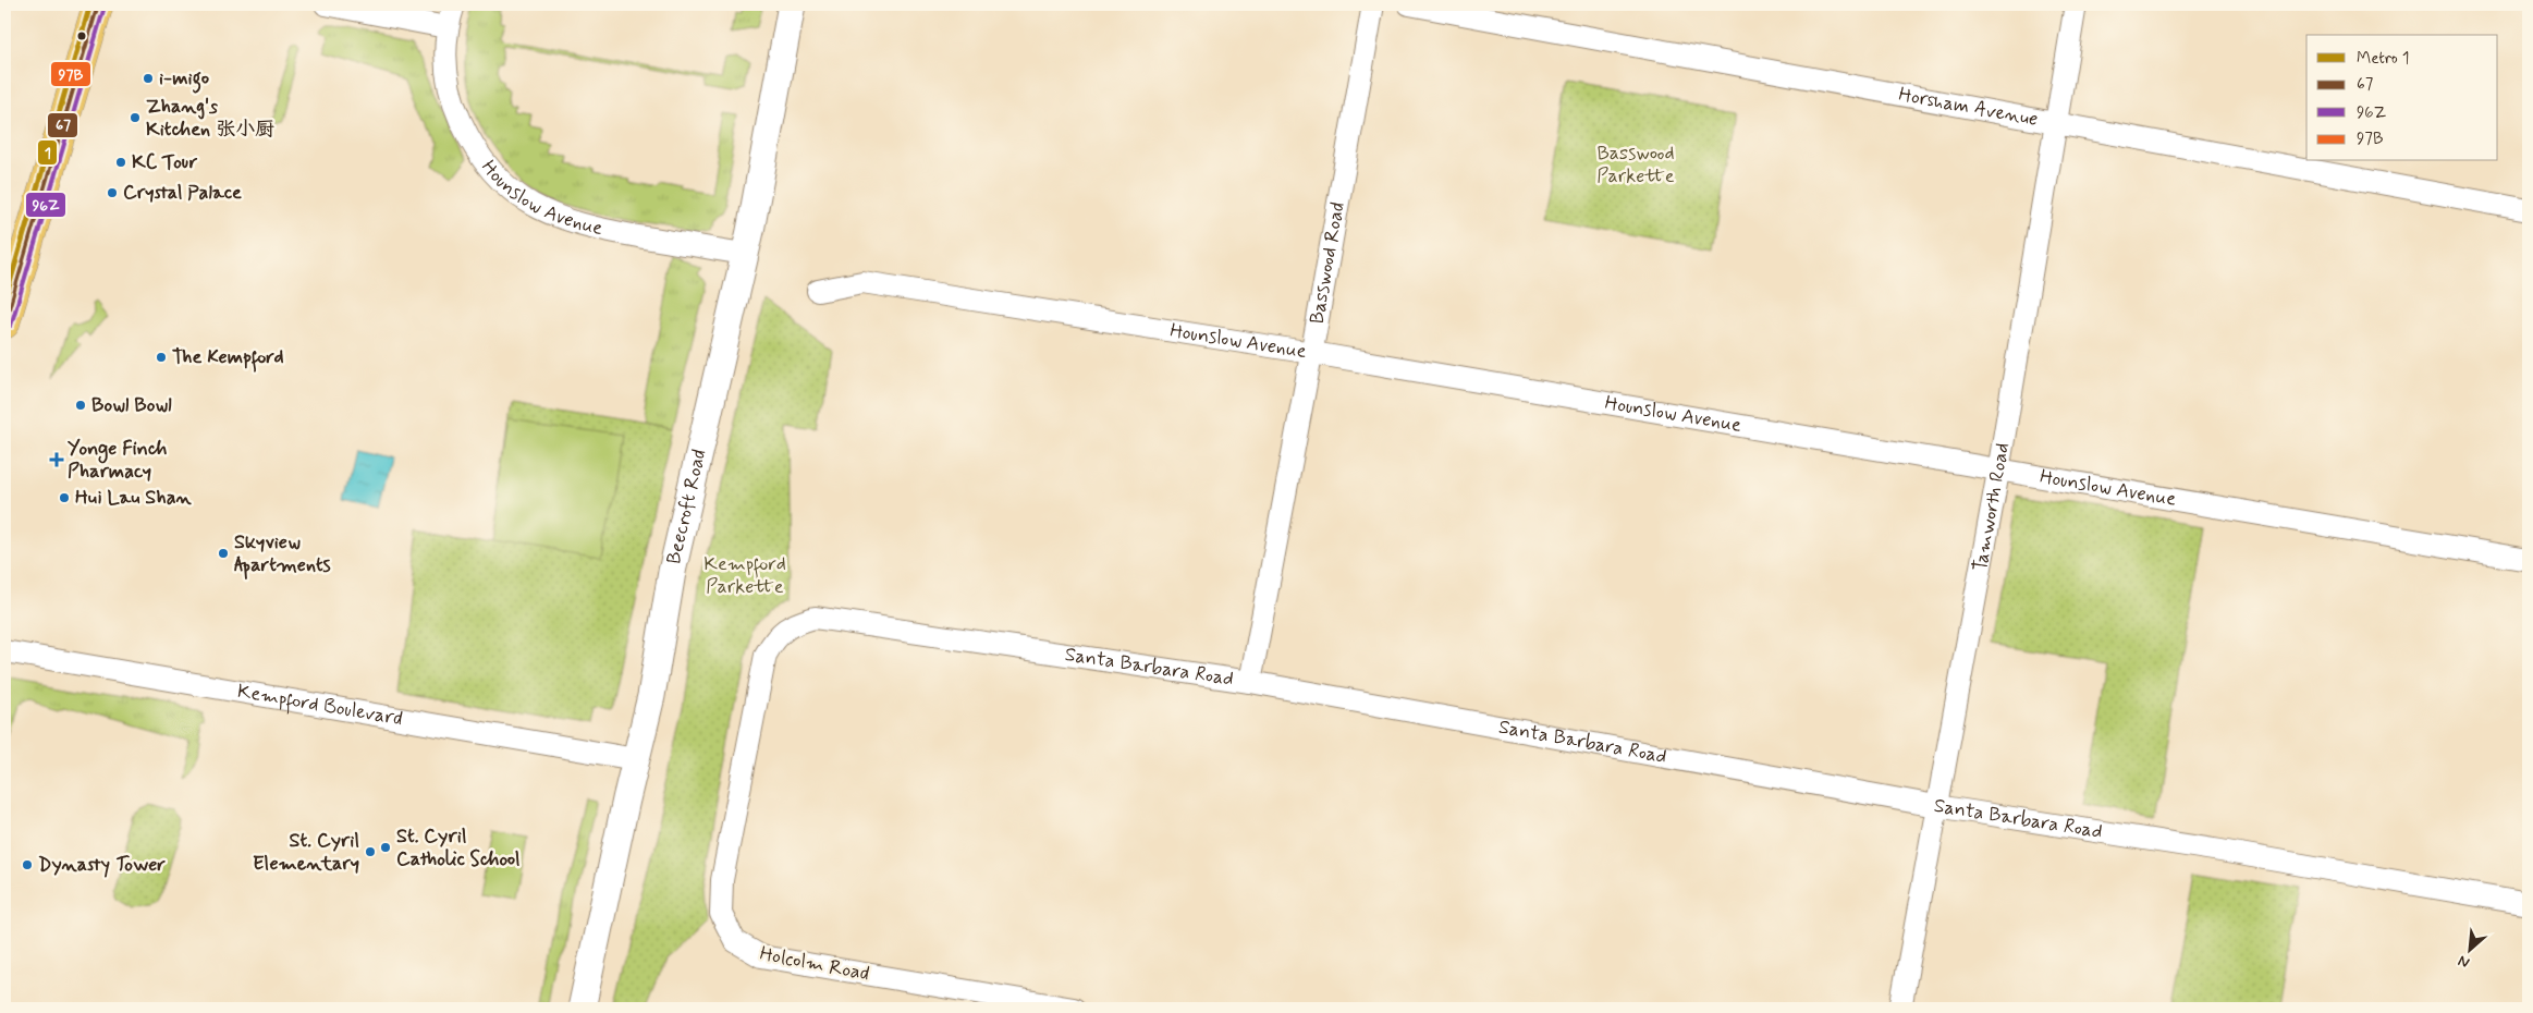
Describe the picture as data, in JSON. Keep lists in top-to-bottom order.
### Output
{
  "streets": {
    "street": [
      "Horsham Avenue",
      "Hounslow Avenue",
      "Basswood Road",
      "Beecroft Road",
      "Tamworth Road",
      "Santa Barbara Road",
      "Kempford Boulevard",
      "Holcolm Road"
    ]
  },
  "crossings": [
    ["Horsham Avenue", "Tamworth Road"],
    ["Hounslow Avenue", "Basswood Road"],
    ["Hounslow Avenue", "Beecroft Road"],
    ["Hounslow Avenue", "Tamworth Road"],
    ["Basswood Road", "Santa Barbara Road"],
    ["Beecroft Road", "Kempford Boulevard"],
    ["Tamworth Road", "Santa Barbara Road"],
    ["Santa Barbara Road", "Holcolm Road"]
  ],
  "parks": ["Basswood Parkette", "Kempford Parkette"],
  "places": {
    "other": [
      "i-migo",
      "Zhang's Kitchen 张小厨",
      "KC Tour",
      "Crystal Palace",
      "The Kempford",
      "Bowl Bowl",
      "Hui Lau Shan",
      "Skyview Apartments",
      "St. Cyril Catholic School",
      "St. Cyril Elementary",
      "Dynasty Tower"
    ],
    "health": ["Yonge Finch Pharmacy"]
  },
  "lines": [
    "metro line 1",
    "transit line 67",
    "transit line 97B",
    "transit line 96Z"
  ],
  "legend": [
    "Metro 1",
    "67",
    "96Z",
    "97B"
  ],
  "north": "bottom left"
}
